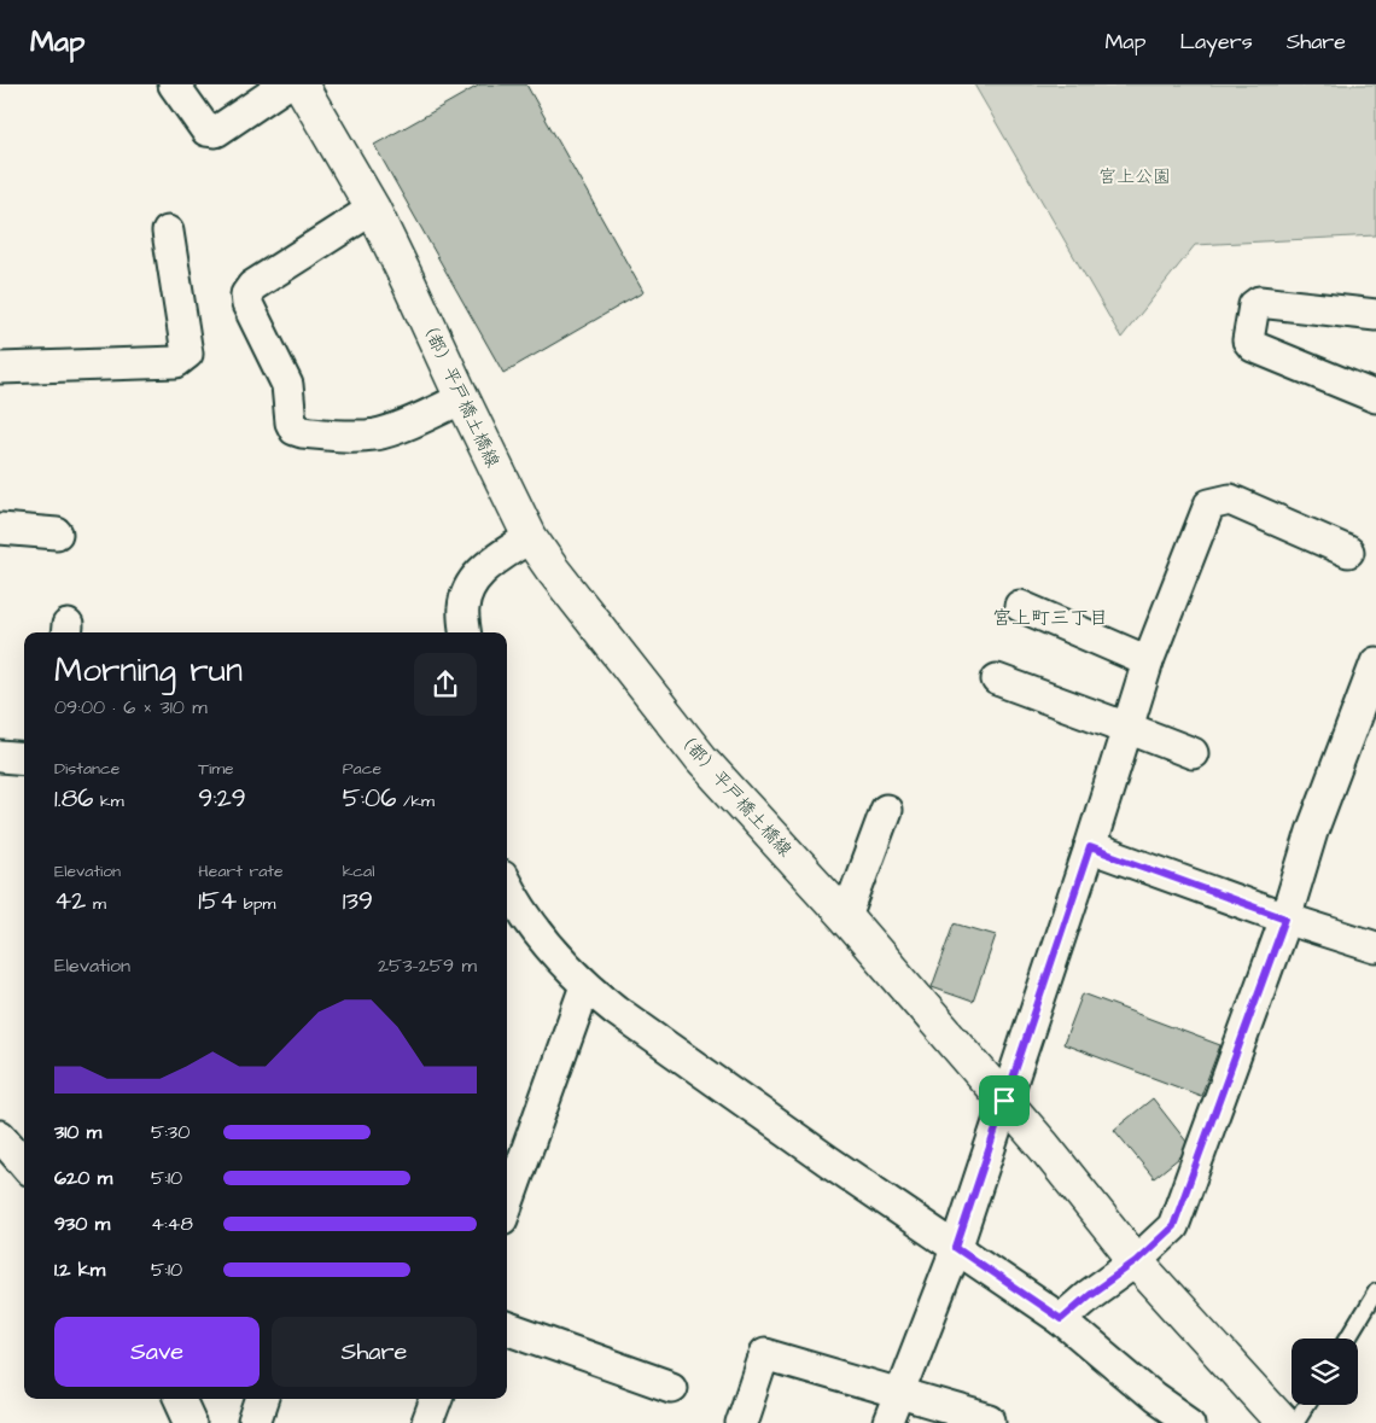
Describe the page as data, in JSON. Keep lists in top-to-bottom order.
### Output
{
  "streets": {
    "street": ["（都）平戸橋土橋線"]
  },
  "districts": ["宮上町三丁目"],
  "parks": ["宮上公園"],
  "page": {
    "header": "Map",
    "nav": ["Map", "Layers", "Share"],
    "heading": ["Morning run", "09:00 · 6 × 310 m"],
    "stats": [
      ["Distance", "1.86 km"],
      ["Time", "9:29"],
      ["Pace", "5:06 /km"],
      ["Elevation", "42 m"],
      ["Heart rate", "154 bpm"],
      ["kcal", "139"]
    ],
    "chart": ["Elevation", "253–259 m"],
    "list": [
      {
        "name": "310 m",
        "note": "5:30"
      },
      {
        "name": "620 m",
        "note": "5:10"
      },
      {
        "name": "930 m",
        "note": "4:48"
      },
      {
        "name": "1.2 km",
        "note": "5:10"
      }
    ],
    "buttons": ["Save", "Share"]
  }
}
